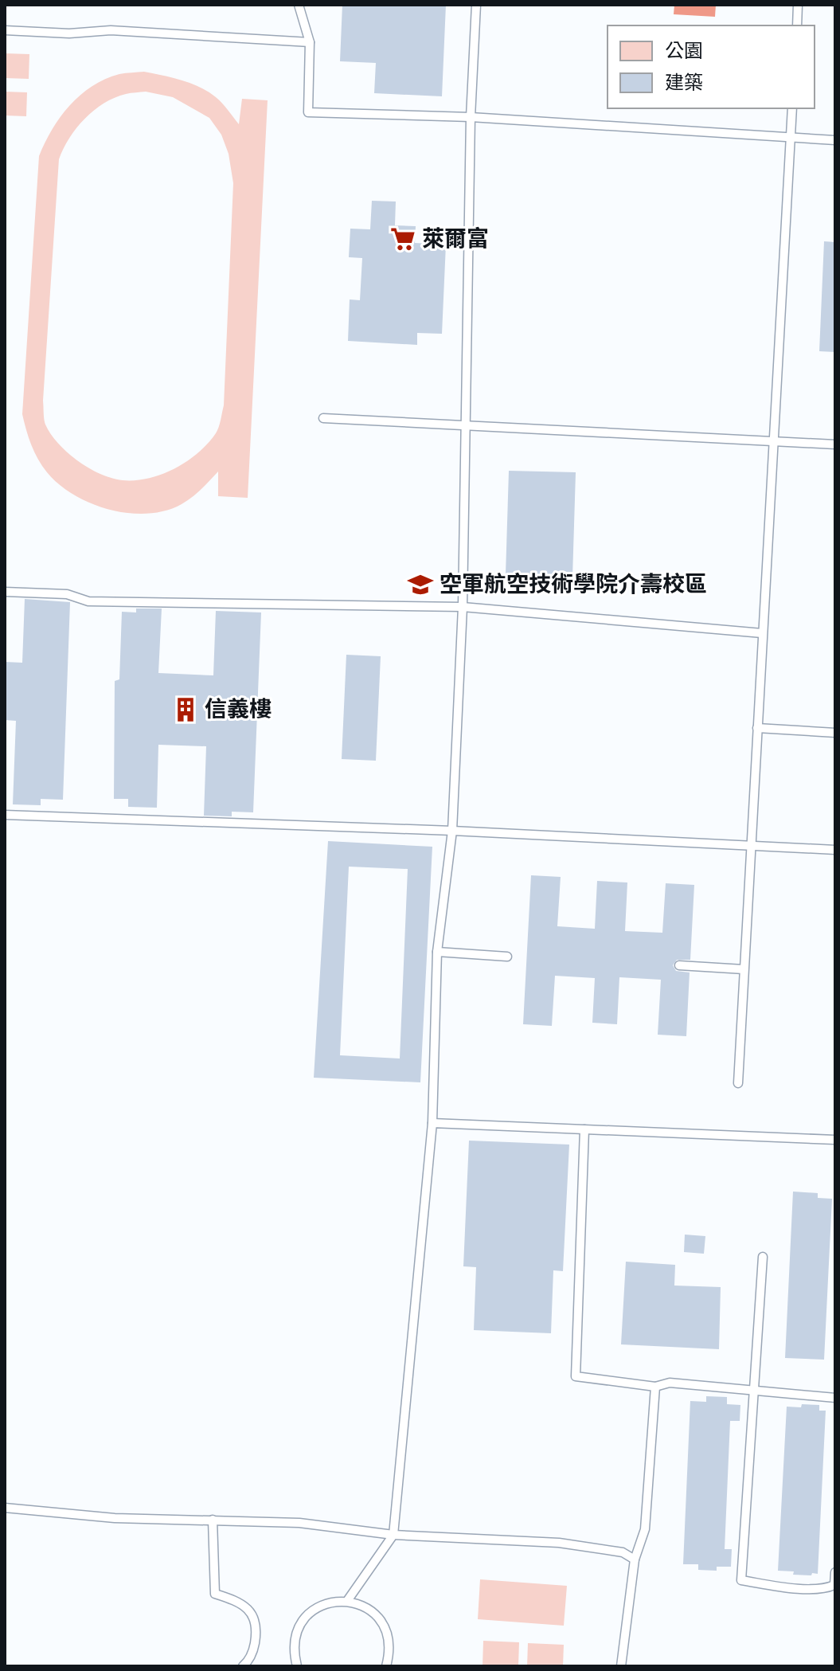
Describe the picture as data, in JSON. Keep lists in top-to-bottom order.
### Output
{
  "places": {
    "supermarket": ["萊爾富"],
    "school or university": ["空軍航空技術學院介壽校區"],
    "building": ["信義樓"]
  },
  "legend": ["公園", "建築"]
}
